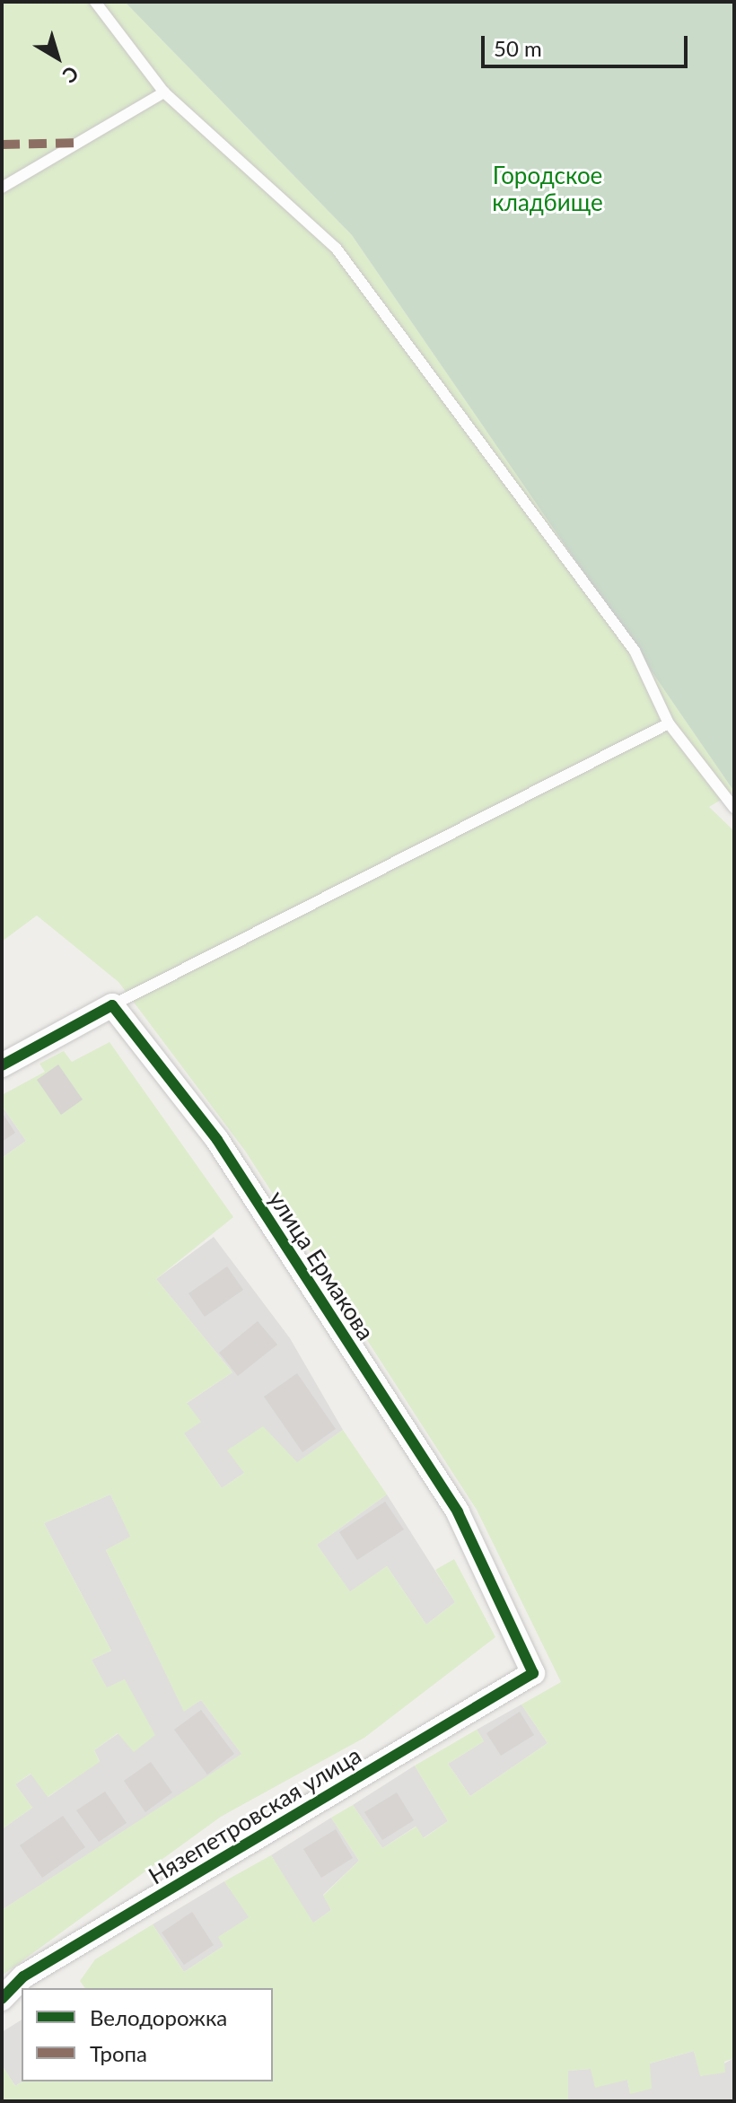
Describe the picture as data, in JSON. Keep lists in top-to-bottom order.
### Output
{
  "streets": {
    "street": ["улица Ермакова", "Нязепетровская улица"]
  },
  "crossings": [
    ["улица Ермакова", "Нязепетровская улица"]
  ],
  "parks": ["Городское кладбище"],
  "legend": ["Велодорожка", "Тропа"],
  "scale_bar": "50 m",
  "north": "bottom right"
}
